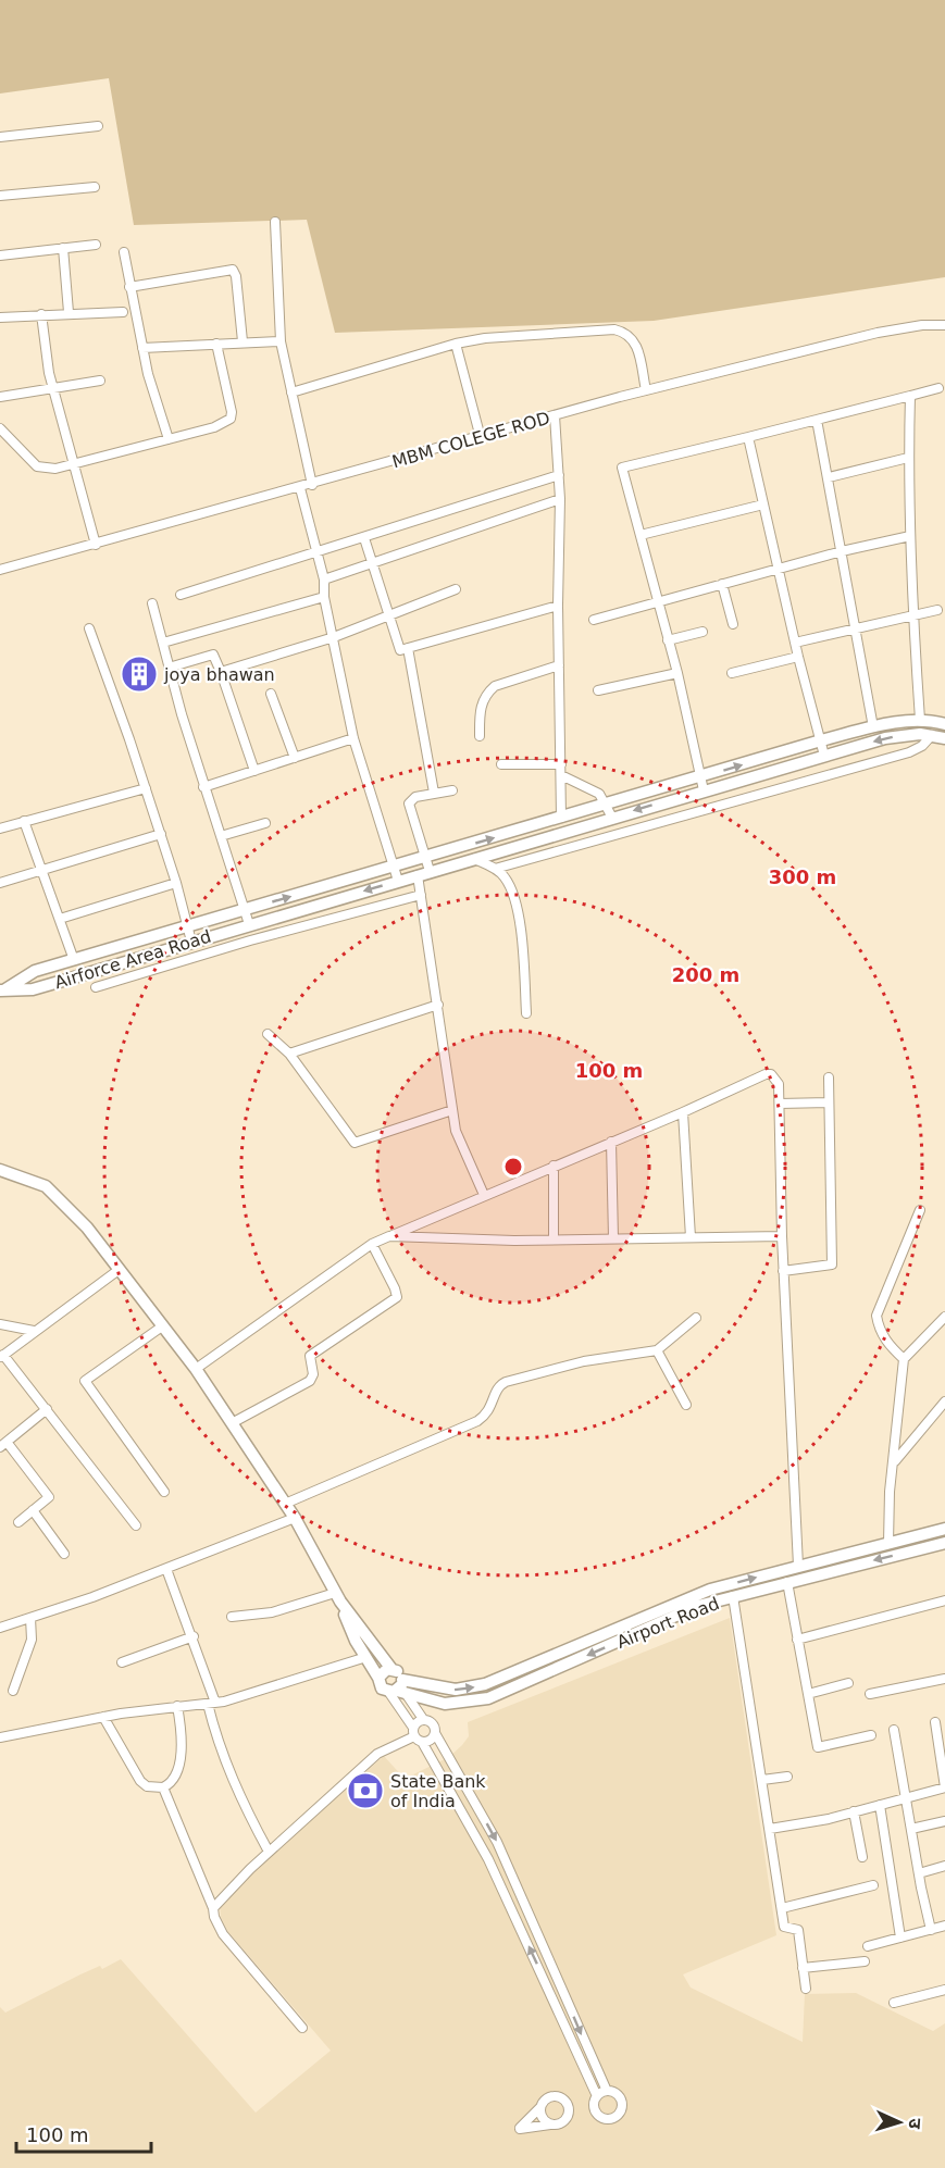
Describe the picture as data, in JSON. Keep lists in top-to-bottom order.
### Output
{
  "streets": {
    "street": ["MBM COLEGE ROD", "Airforce Area Road", "Airport Road"]
  },
  "places": {
    "building": ["joya bhawan"],
    "bank": ["State Bank of India"]
  },
  "scale_bar": "100 m",
  "north": "right",
  "rings": ["300 m", "200 m", "100 m"]
}
